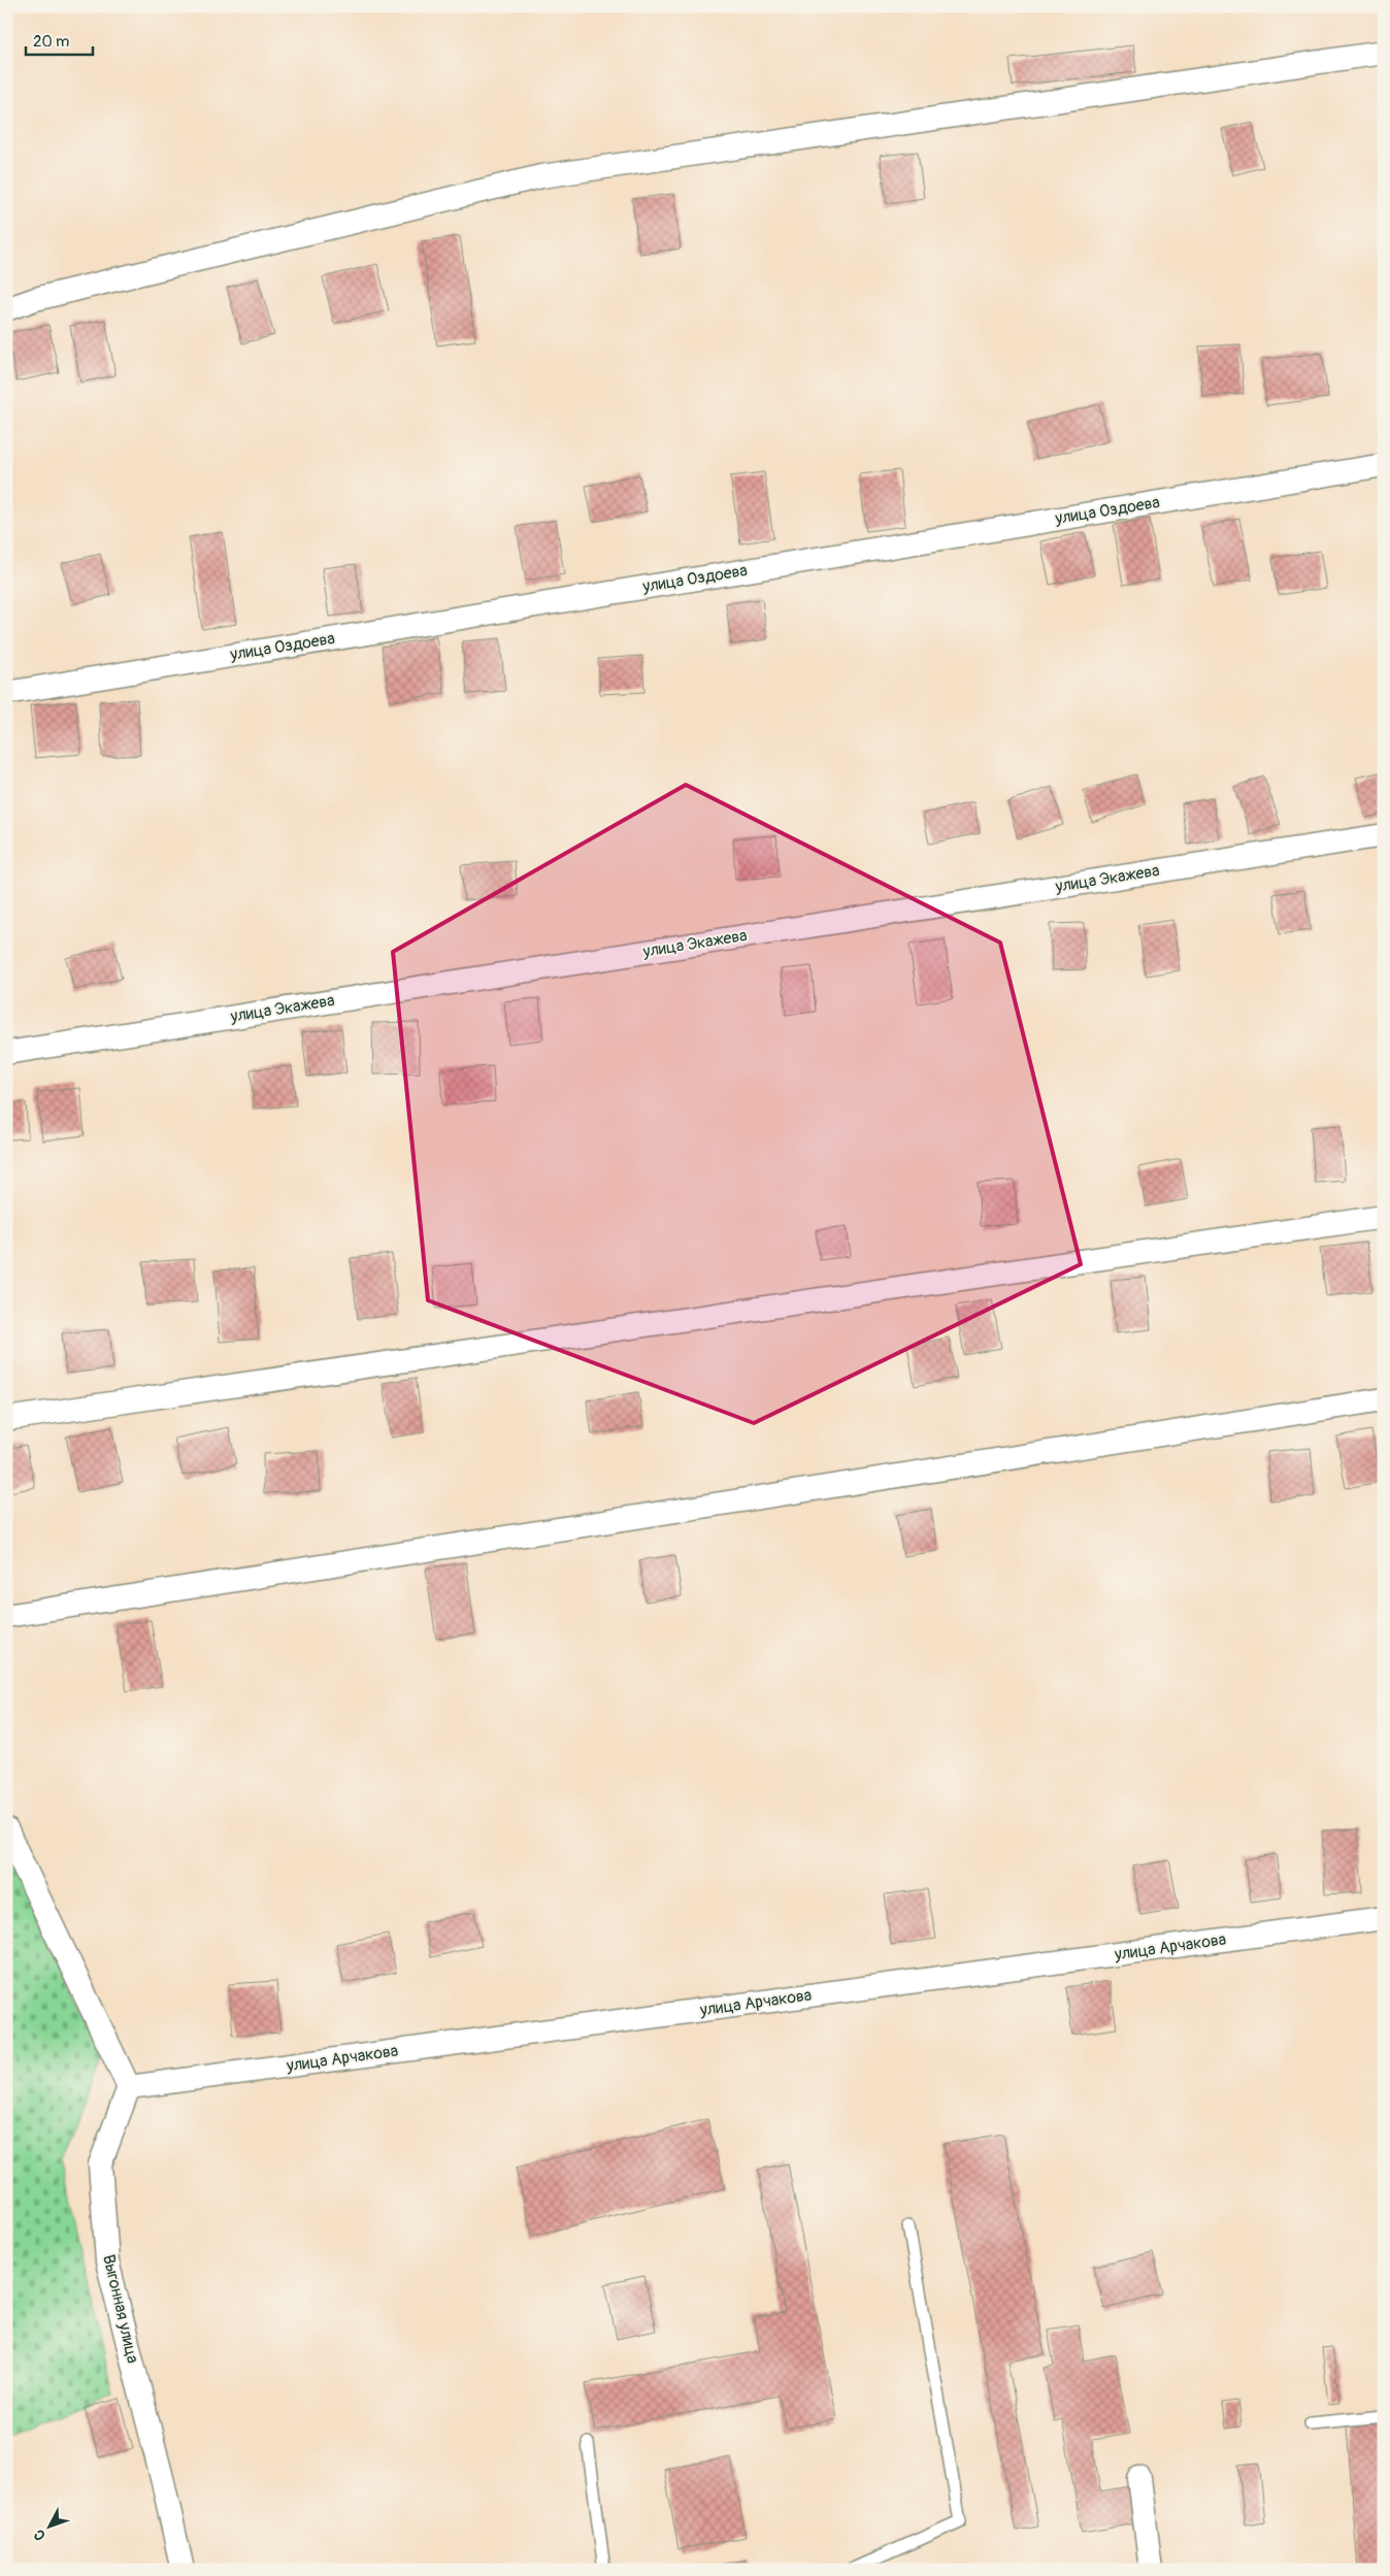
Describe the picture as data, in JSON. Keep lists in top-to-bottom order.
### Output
{
  "streets": {
    "street": [
      "улица Оздоева",
      "улица Экажева",
      "улица Арчакова",
      "Выгонная улица"
    ]
  },
  "crossings": [
    ["улица Арчакова", "Выгонная улица"]
  ],
  "scale_bar": "20 m",
  "north": "bottom left"
}
